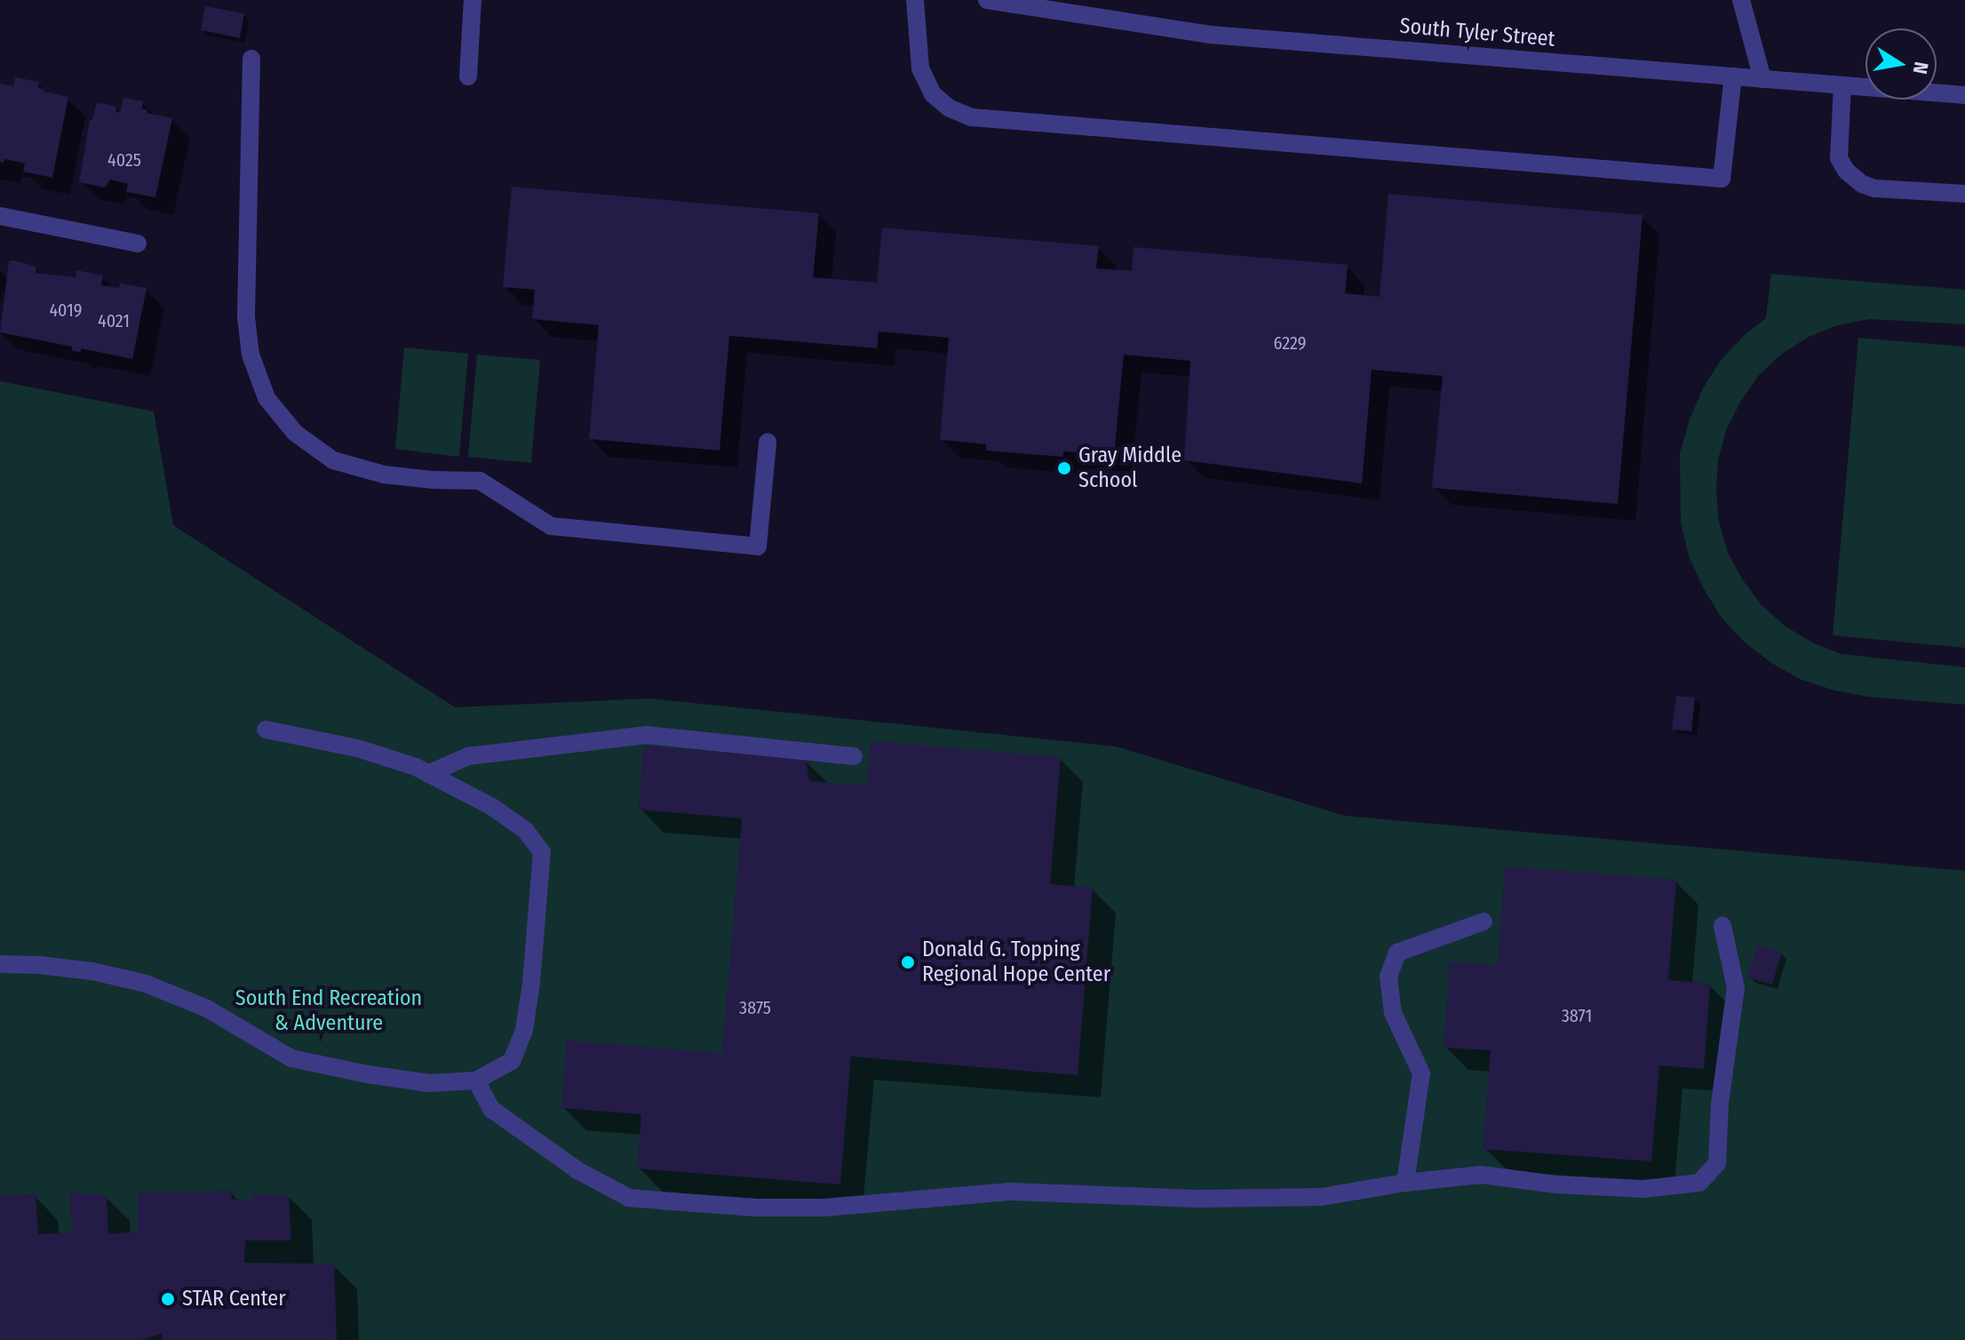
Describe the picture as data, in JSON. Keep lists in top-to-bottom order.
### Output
{
  "streets": {
    "street": ["South Tyler Street"]
  },
  "parks": ["South End Recreation & Adventure"],
  "places": ["Gray Middle School", "Donald G. Topping Regional Hope Center", "STAR Center"],
  "house_numbers": [
    "4025",
    "4019",
    "4021",
    "6229",
    "3875",
    "3871"
  ],
  "north": "right"
}
